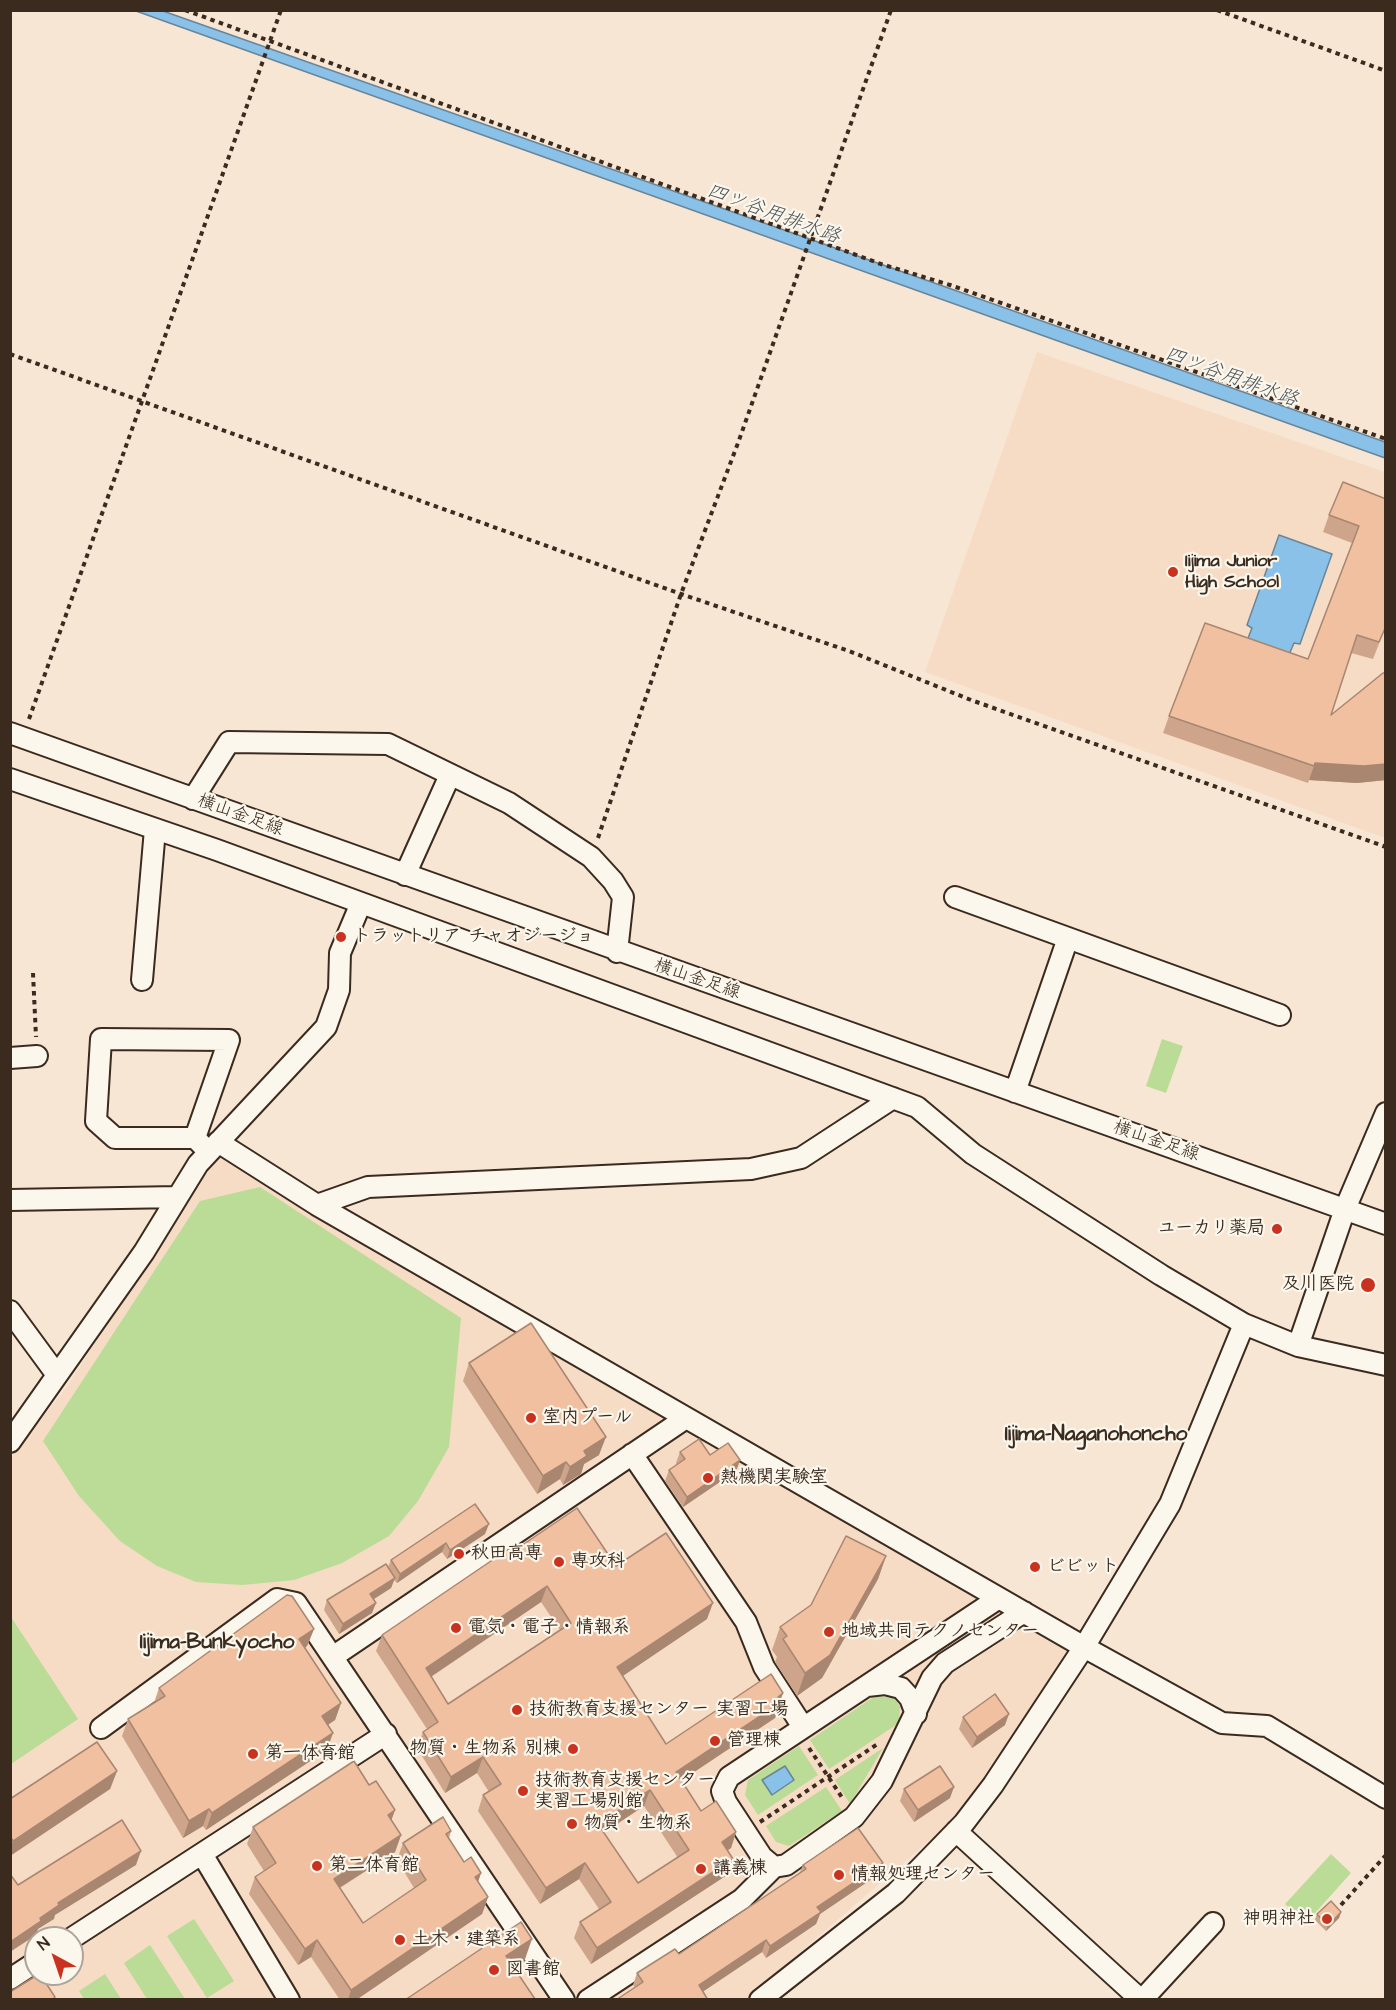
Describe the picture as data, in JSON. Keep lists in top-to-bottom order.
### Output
{
  "streets": {
    "street": ["横山金足線"]
  },
  "districts": ["Iijima-Naganohoncho", "Iijima-Bunkyocho"],
  "water": ["四ツ谷用排水路"],
  "places": [
    "Iijima Junior High School",
    "トラットリア チャオジージョ",
    "ユーカリ薬局",
    "及川医院",
    "室内プール",
    "熱機関実験室",
    "秋田高専",
    "専攻科",
    "ビビット",
    "電気・電子・情報系",
    "地域共同テクノセンター",
    "技術教育支援センター 実習工場",
    "管理棟",
    "物質・生物系 別棟",
    "第一体育館",
    "技術教育支援センター 実習工場別館",
    "物質・生物系",
    "第二体育館",
    "講義棟",
    "情報処理センター",
    "神明神社",
    "土木・建築系",
    "図書館"
  ],
  "north": "top left"
}
